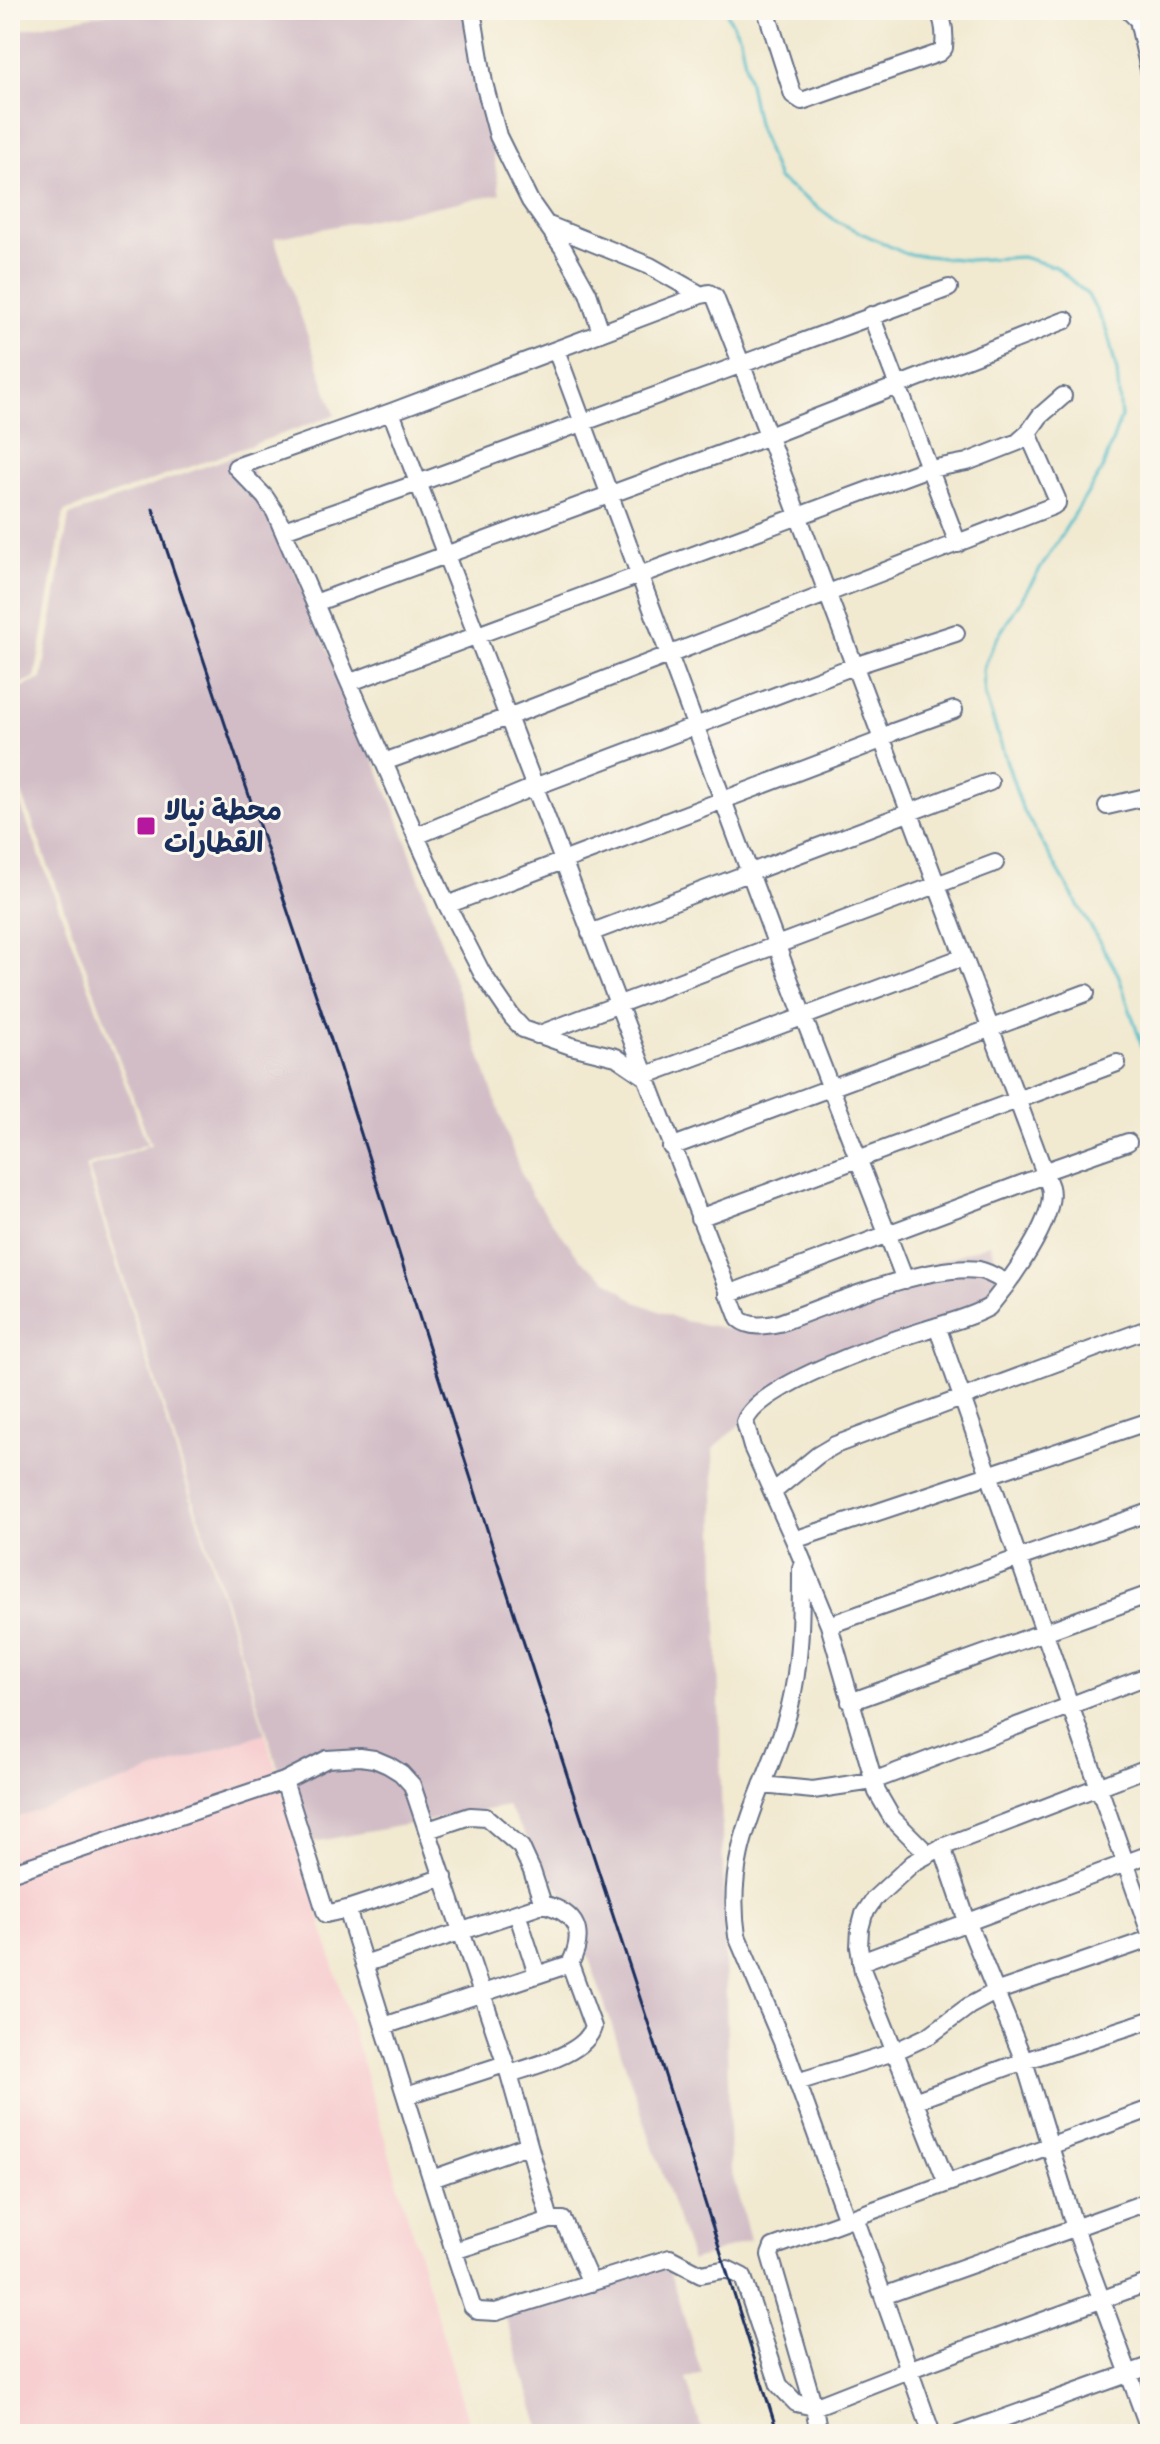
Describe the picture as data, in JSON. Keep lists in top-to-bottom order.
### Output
{
  "places": {
    "transit": ["محطة نيالا القطارات"]
  }
}
